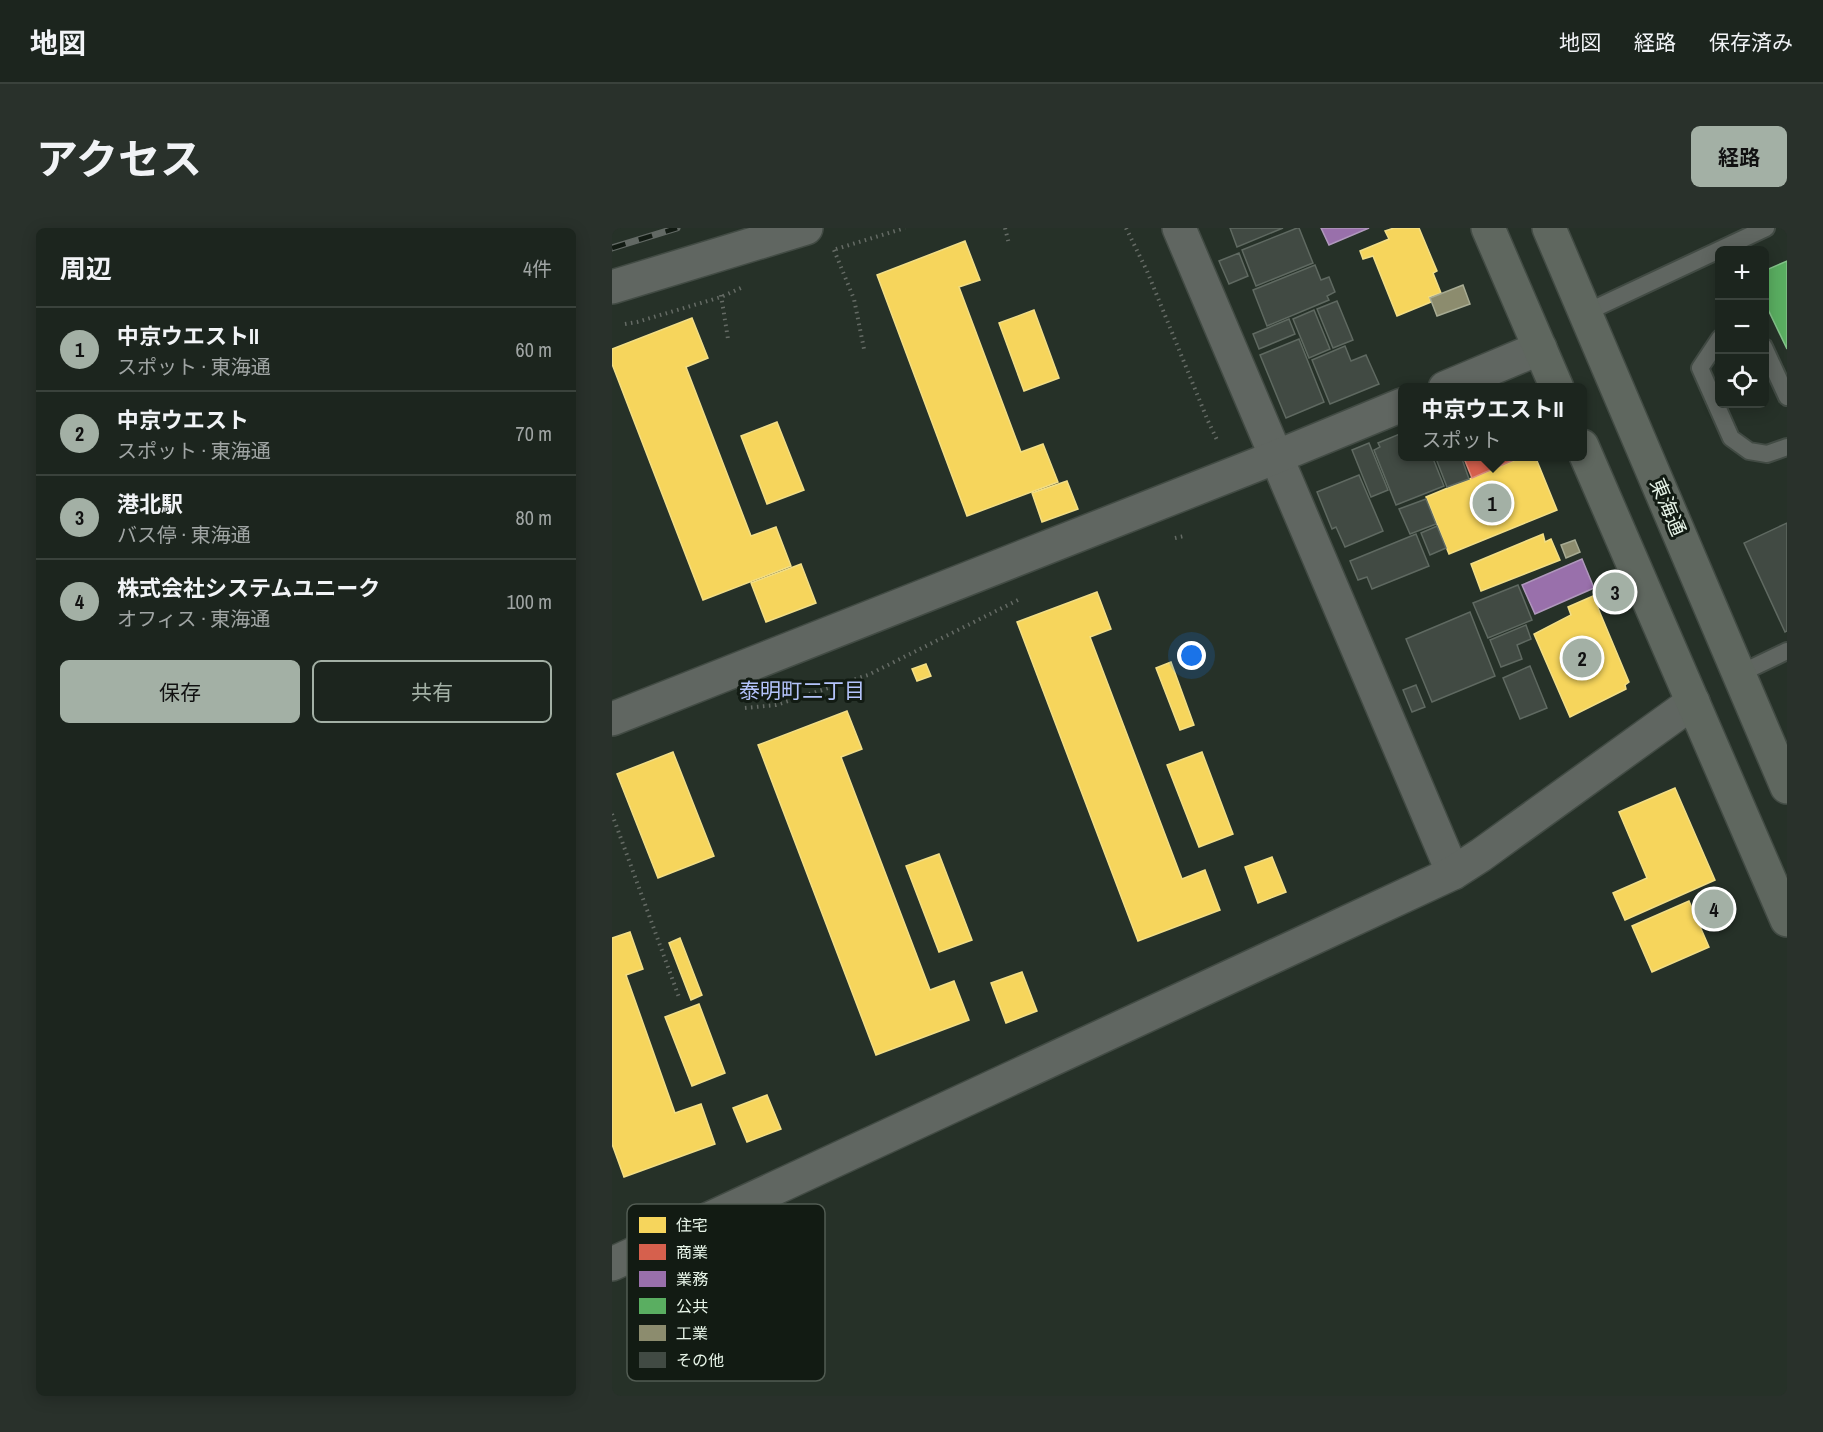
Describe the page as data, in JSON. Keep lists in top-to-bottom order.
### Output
{
  "streets": {
    "main road": ["東海通"]
  },
  "districts": ["泰明町二丁目"],
  "legend": [
    "住宅",
    "商業",
    "業務",
    "公共",
    "工業",
    "その他"
  ],
  "page": {
    "header": "地図",
    "nav": ["地図", "経路", "保存済み"],
    "title": "アクセス",
    "buttons": [
      "経路",
      ["保存", "共有"]
    ],
    "heading": ["周辺", "4件"],
    "map_buttons": ["+", "−"],
    "list": [
      {
        "mark": "1",
        "name": "中京ウエストII",
        "note": "スポット · 東海通",
        "value": "60 m"
      },
      {
        "mark": "2",
        "name": "中京ウエスト",
        "note": "スポット · 東海通",
        "value": "70 m"
      },
      {
        "mark": "3",
        "name": "港北駅",
        "note": "バス停 · 東海通",
        "value": "80 m"
      },
      {
        "mark": "4",
        "name": "株式会社システムユニーク",
        "note": "オフィス · 東海通",
        "value": "100 m"
      }
    ],
    "popup": ["中京ウエストII", "スポット"],
    "pins": [
      "1",
      "3",
      "2",
      "4"
    ]
  }
}
